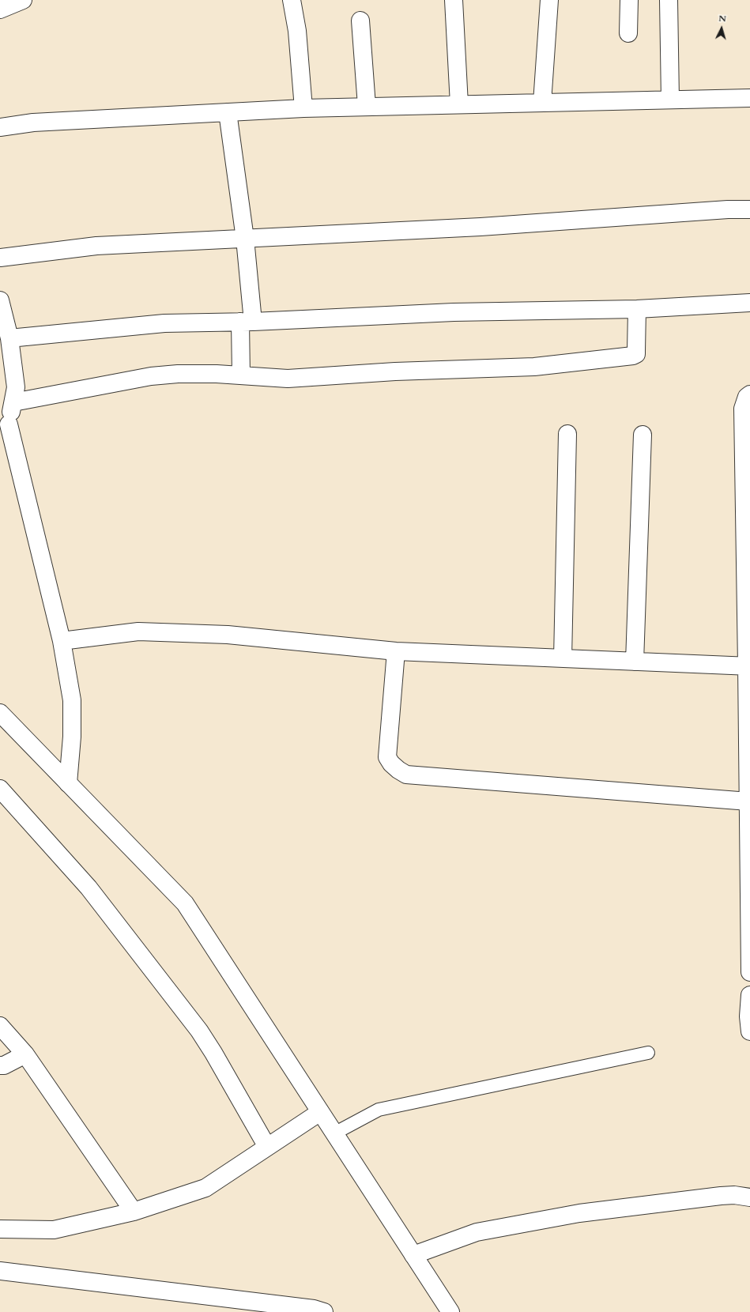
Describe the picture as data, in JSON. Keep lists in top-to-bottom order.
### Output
{
  "north": "top"
}
